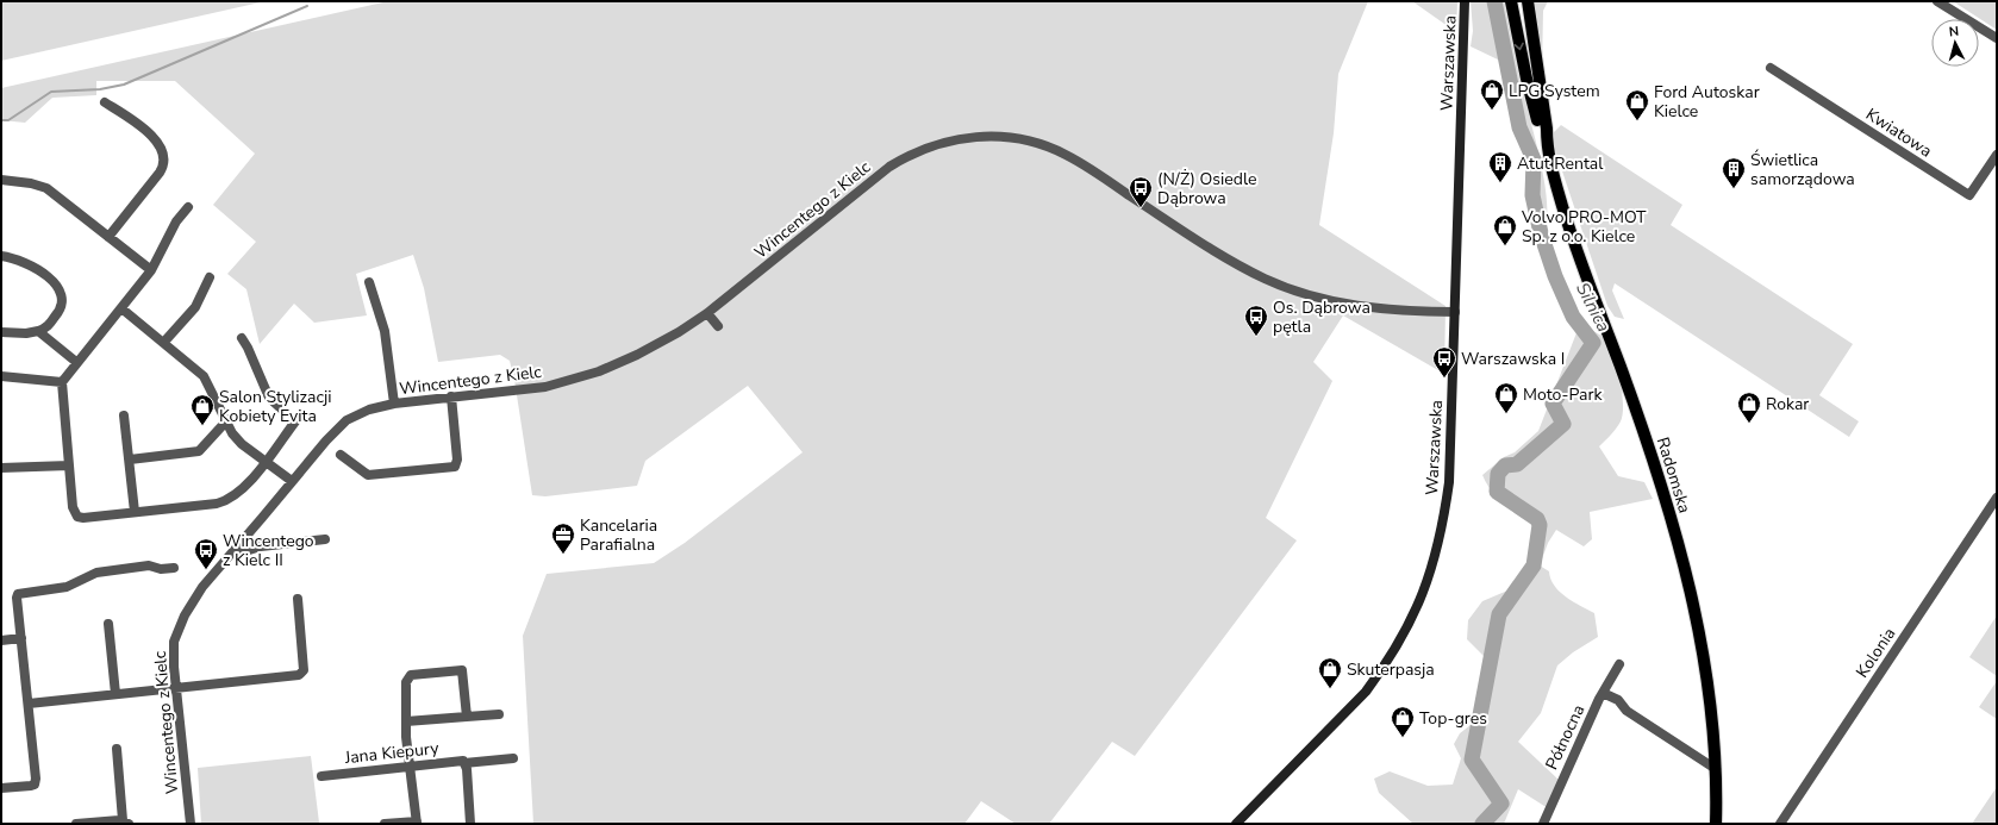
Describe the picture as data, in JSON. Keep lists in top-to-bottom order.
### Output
{
  "streets": {
    "main road": ["Radomska"],
    "street": [
      "Warszawska",
      "Kwiatowa",
      "Wincentego z Kielc",
      "Kolonia",
      "Północna",
      "Jana Kiepury"
    ]
  },
  "crossings": [
    ["Warszawska", "Wincentego z Kielc"]
  ],
  "water": ["Silnica"],
  "places": {
    "shop": [
      "LPG System",
      "Ford Autoskar Kielce",
      "Volvo PRO-MOT Sp. z o.o. Kielce",
      "Moto-Park",
      "Rokar",
      "Salon Stylizacji Kobiety Evita",
      "Skuterpasja",
      "Top-gres"
    ],
    "building": ["Atut Rental", "Świetlica samorządowa"],
    "bus stop": [
      "(N/Ż) Osiedle Dąbrowa",
      "Os. Dąbrowa pętla",
      "Warszawska I",
      "Wincentego z Kielc II"
    ],
    "office": ["Kancelaria Parafialna"]
  },
  "north": "top"
}
